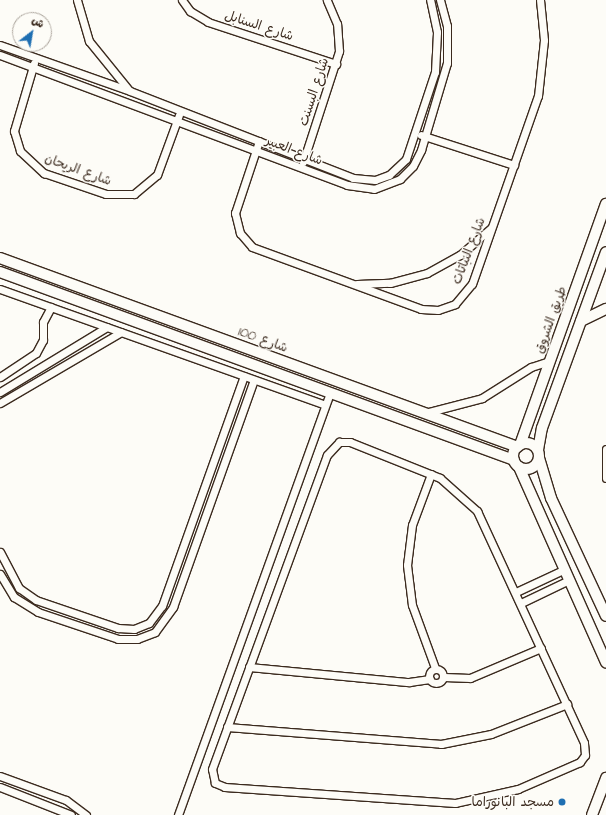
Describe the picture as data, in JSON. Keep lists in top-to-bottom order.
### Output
{
  "streets": {
    "street": [
      "شارع السنابل",
      "شارع البسنت",
      "شارع العبير",
      "شارع الريحان",
      "شارع النباتات",
      "طريق الشروق",
      "شارع 100"
    ]
  },
  "crossings": [
    ["شارع السنابل", "شارع البسنت"],
    ["شارع البسنت", "شارع العبير"],
    ["شارع العبير", "شارع الريحان"],
    ["شارع العبير", "شارع النباتات"],
    ["طريق الشروق", "شارع 100"]
  ],
  "places": ["مسجد البانوراما"],
  "north": "top right"
}
